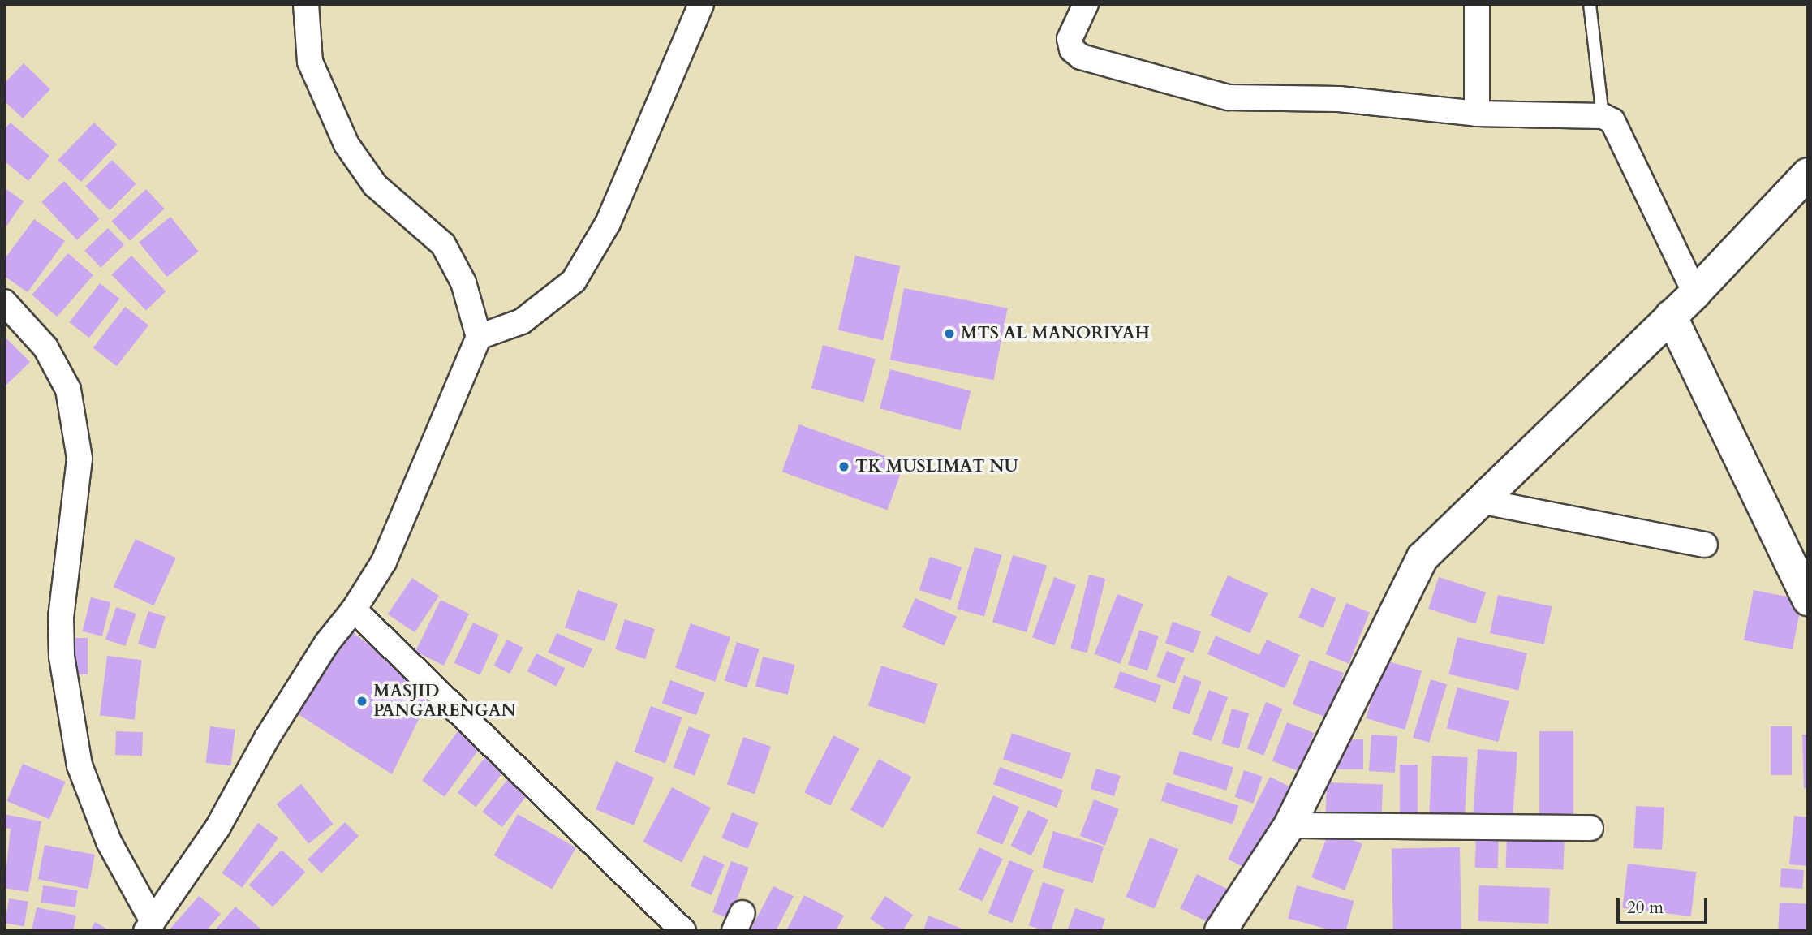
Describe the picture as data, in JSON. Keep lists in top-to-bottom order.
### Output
{
  "places": ["MTS AL MANORIYAH", "TK MUSLIMAT NU", "MASJID PANGARENGAN"],
  "scale_bar": "20 m"
}
